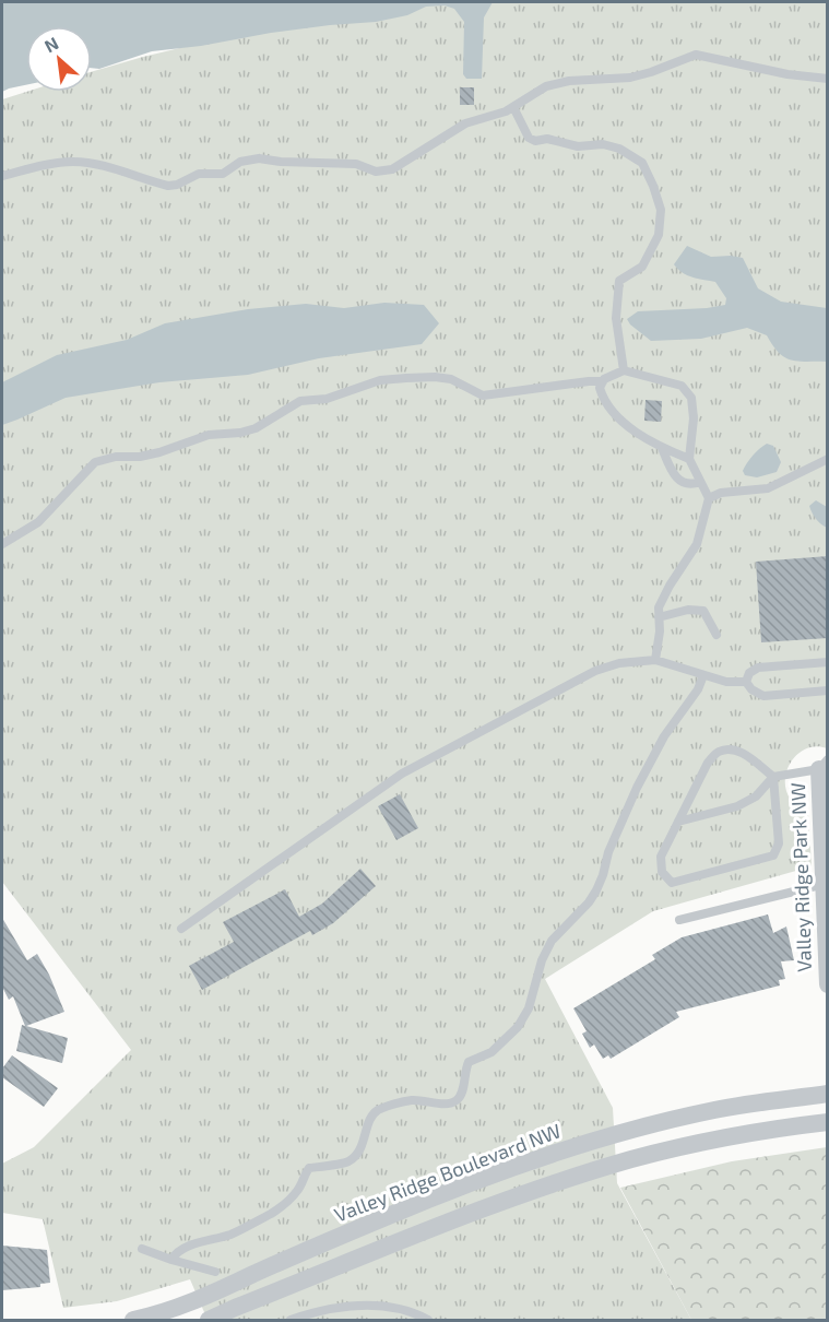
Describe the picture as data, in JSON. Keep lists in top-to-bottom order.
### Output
{
  "streets": {
    "street": ["Valley Ridge Park NW", "Valley Ridge Boulevard NW"]
  },
  "north": "top left"
}
